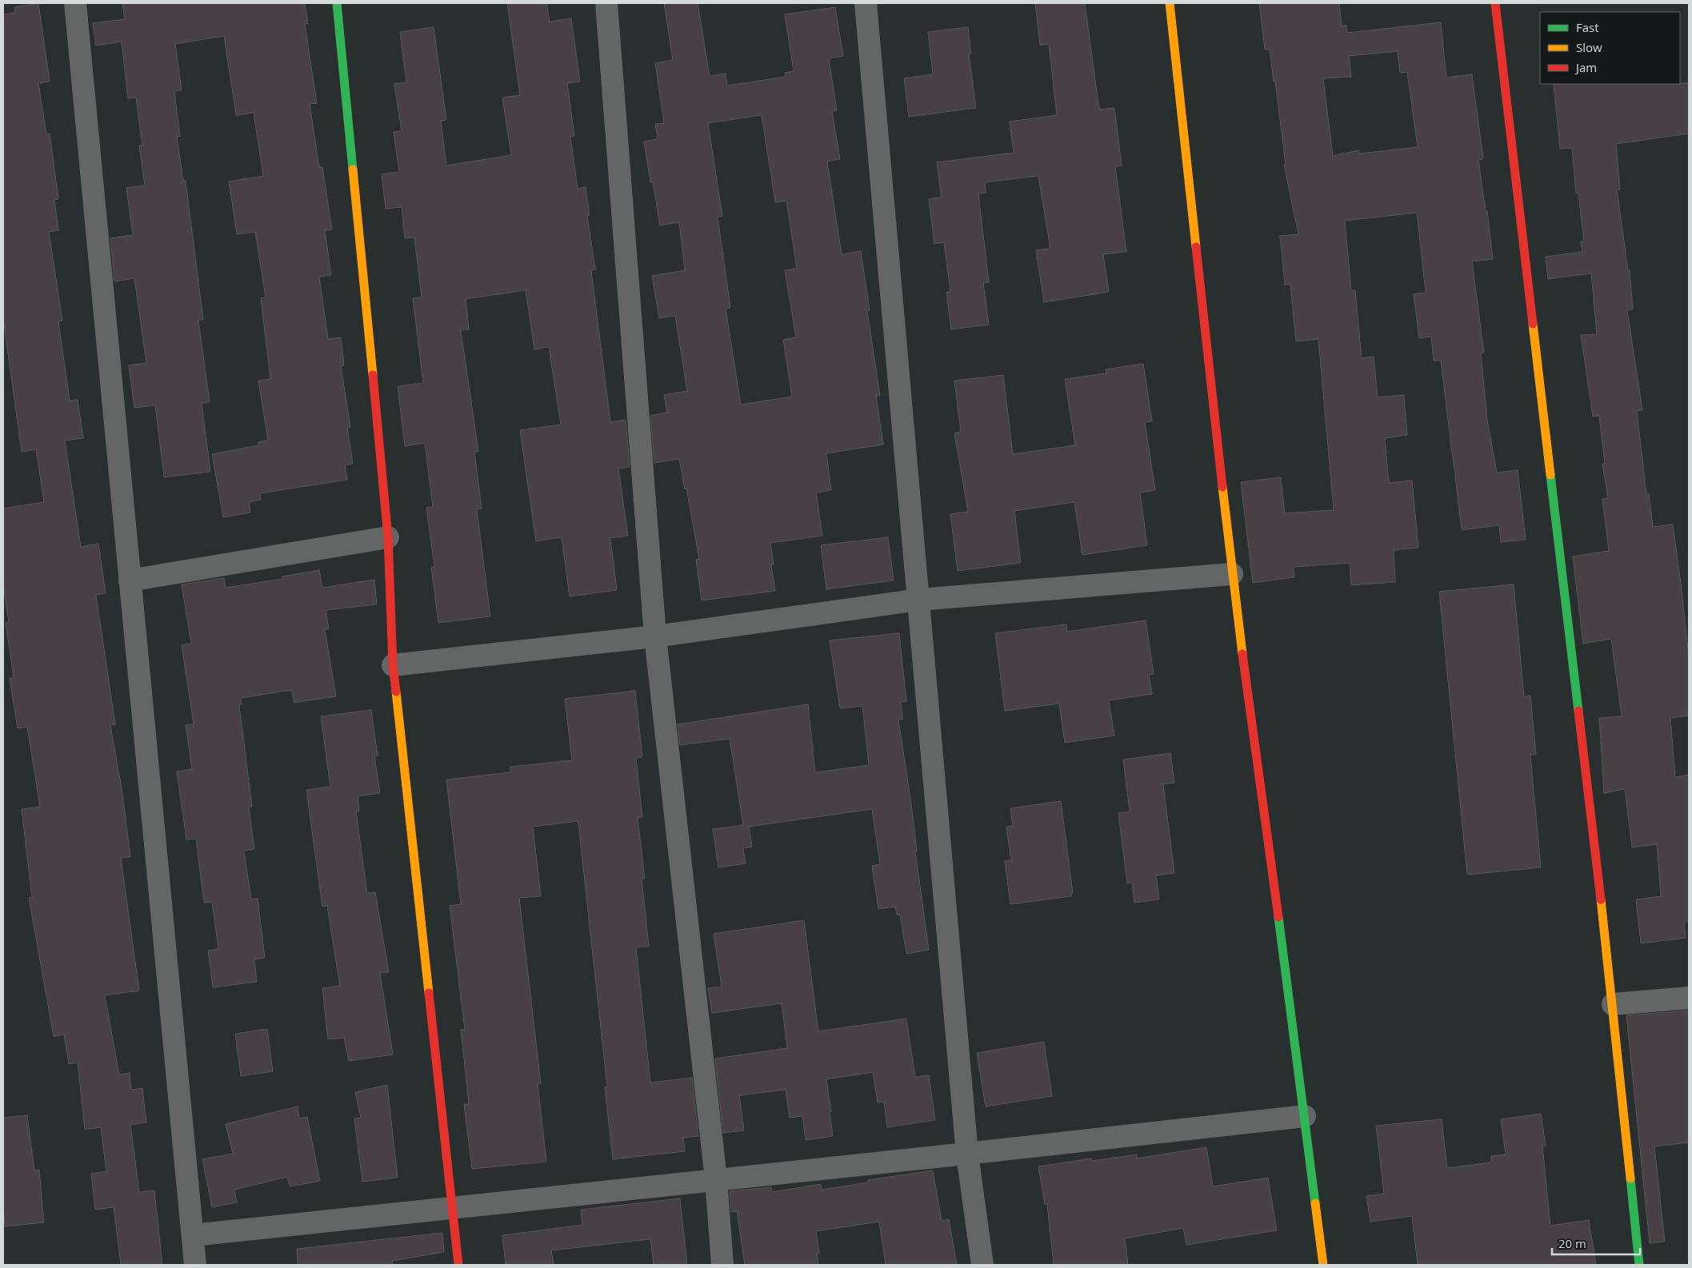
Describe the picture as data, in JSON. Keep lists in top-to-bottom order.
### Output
{
  "legend": ["Fast", "Slow", "Jam"],
  "scale_bar": "20 m"
}
